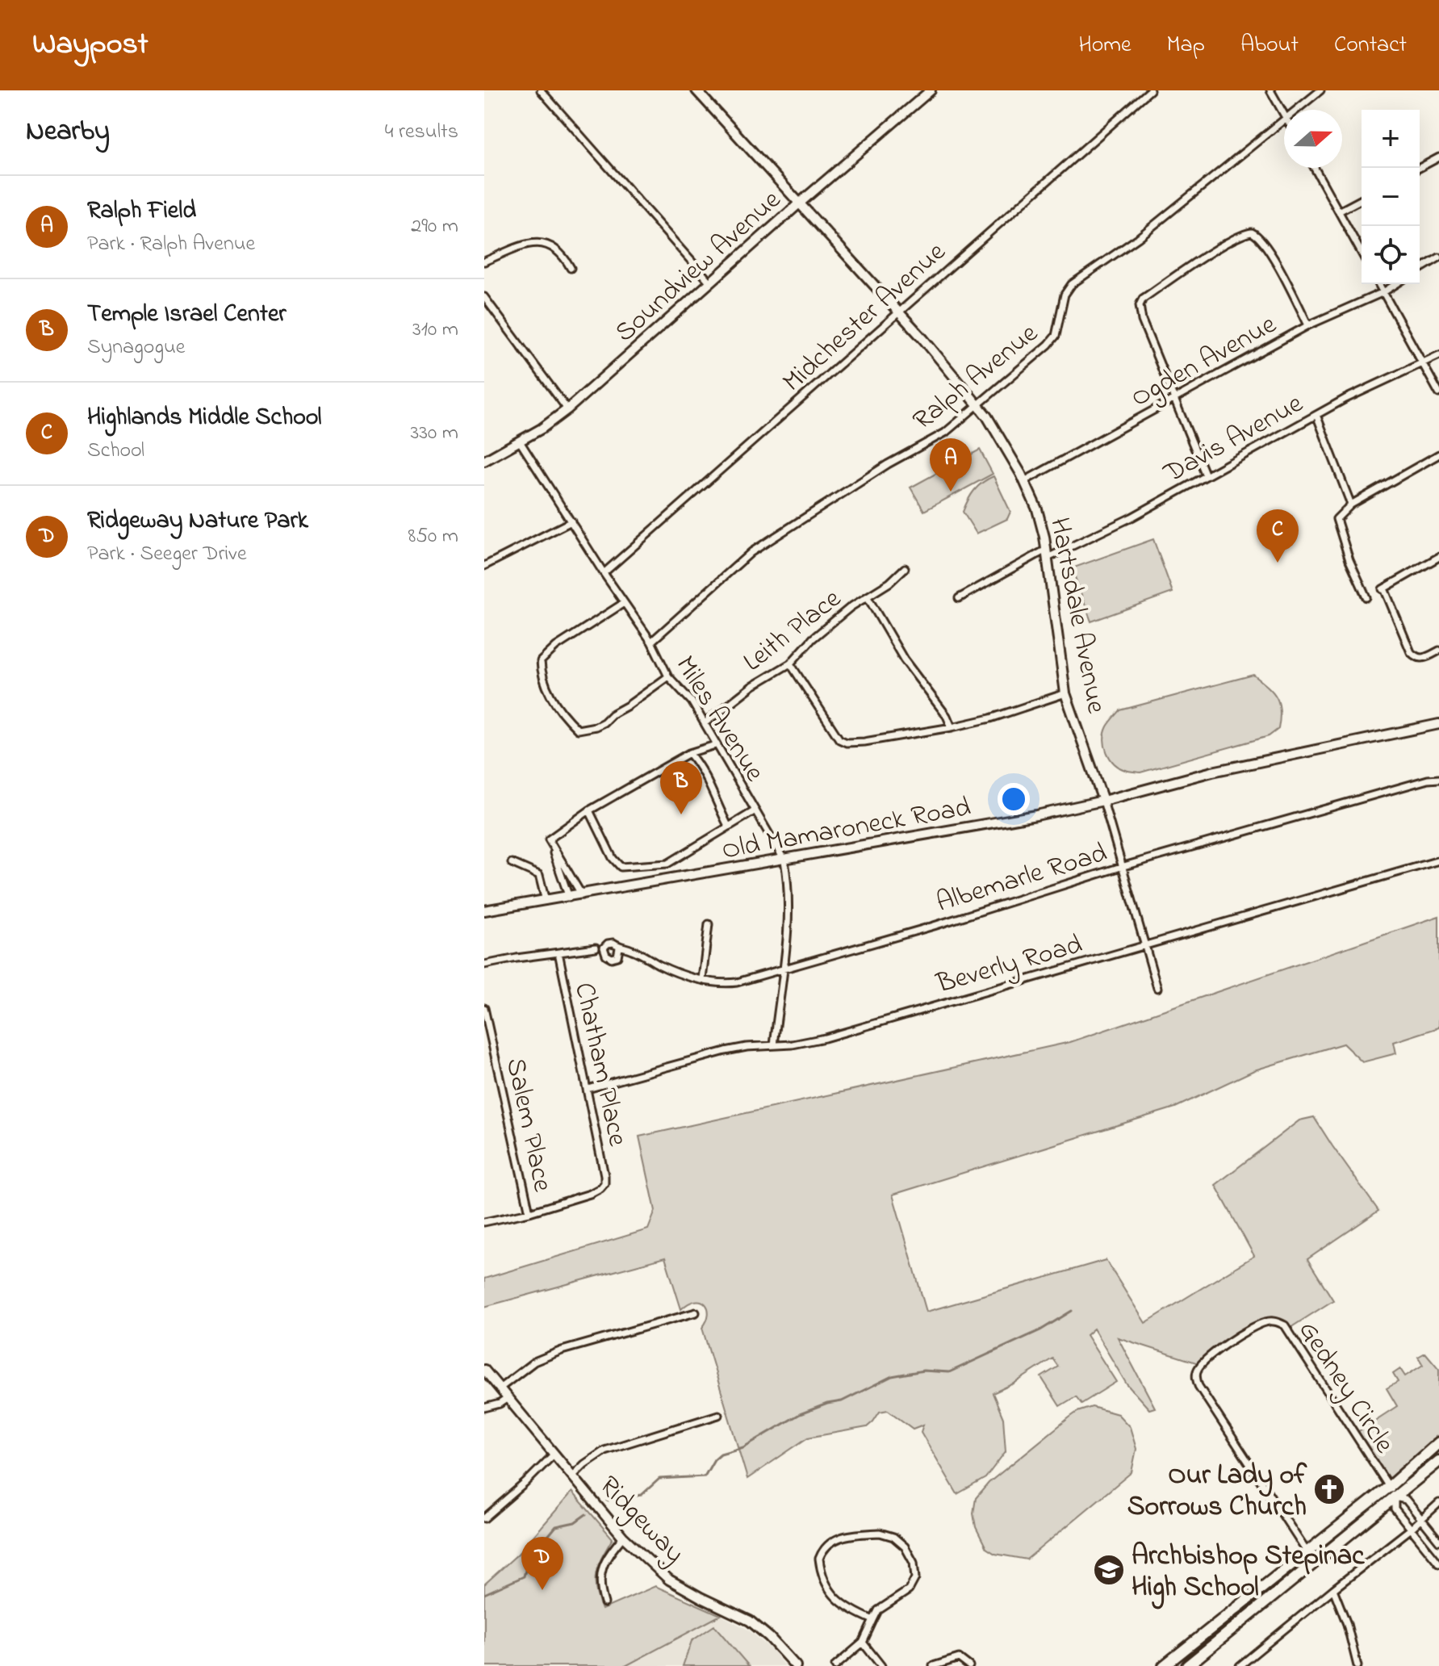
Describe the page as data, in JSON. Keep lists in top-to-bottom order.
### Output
{
  "streets": {
    "street": [
      "Soundview Avenue",
      "Midchester Avenue",
      "Ogden Avenue",
      "Ralph Avenue",
      "Davis Avenue",
      "Hartsdale Avenue",
      "Leith Place",
      "Miles Avenue",
      "Old Mamaroneck Road",
      "Albemarle Road",
      "Beverly Road",
      "Chatham Place",
      "Salem Place",
      "Gedney Circle",
      "Ridgeway"
    ]
  },
  "crossings": [
    ["Soundview Avenue", "Hartsdale Avenue"],
    ["Soundview Avenue", "Miles Avenue"],
    ["Midchester Avenue", "Hartsdale Avenue"],
    ["Midchester Avenue", "Miles Avenue"],
    ["Ogden Avenue", "Hartsdale Avenue"],
    ["Ralph Avenue", "Hartsdale Avenue"],
    ["Ralph Avenue", "Miles Avenue"],
    ["Davis Avenue", "Hartsdale Avenue"],
    ["Hartsdale Avenue", "Old Mamaroneck Road"],
    ["Hartsdale Avenue", "Albemarle Road"],
    ["Hartsdale Avenue", "Beverly Road"],
    ["Leith Place", "Miles Avenue"],
    ["Miles Avenue", "Old Mamaroneck Road"],
    ["Miles Avenue", "Albemarle Road"],
    ["Miles Avenue", "Beverly Road"],
    ["Beverly Road", "Chatham Place"],
    ["Chatham Place", "Salem Place"]
  ],
  "places": {
    "church": ["Our Lady of Sorrows Church"],
    "school or university": ["Archbishop Stepinac High School"]
  },
  "north": "right",
  "page": {
    "header": "Waypost",
    "nav": [
      "Home",
      "Map",
      "About",
      "Contact"
    ],
    "heading": ["Nearby", "4 results"],
    "map_buttons": ["+", "−"],
    "list": [
      {
        "mark": "A",
        "name": "Ralph Field",
        "note": "Park · Ralph Avenue",
        "value": "290 m"
      },
      {
        "mark": "B",
        "name": "Temple Israel Center",
        "note": "Synagogue",
        "value": "310 m"
      },
      {
        "mark": "C",
        "name": "Highlands Middle School",
        "note": "School",
        "value": "330 m"
      },
      {
        "mark": "D",
        "name": "Ridgeway Nature Park",
        "note": "Park · Seeger Drive",
        "value": "850 m"
      }
    ],
    "pins": [
      "A",
      "C",
      "B",
      "D"
    ]
  }
}
